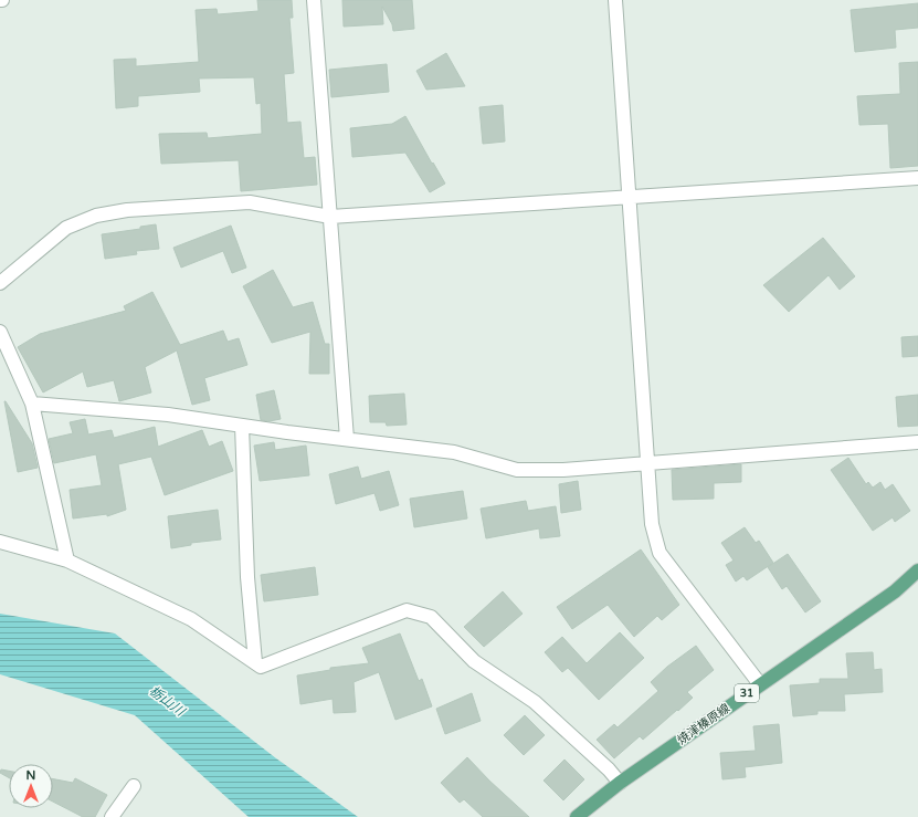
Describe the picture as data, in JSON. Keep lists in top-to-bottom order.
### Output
{
  "streets": {
    "main road": ["31", "焼津榛原線"]
  },
  "water": ["栃山川"],
  "north": "top"
}
